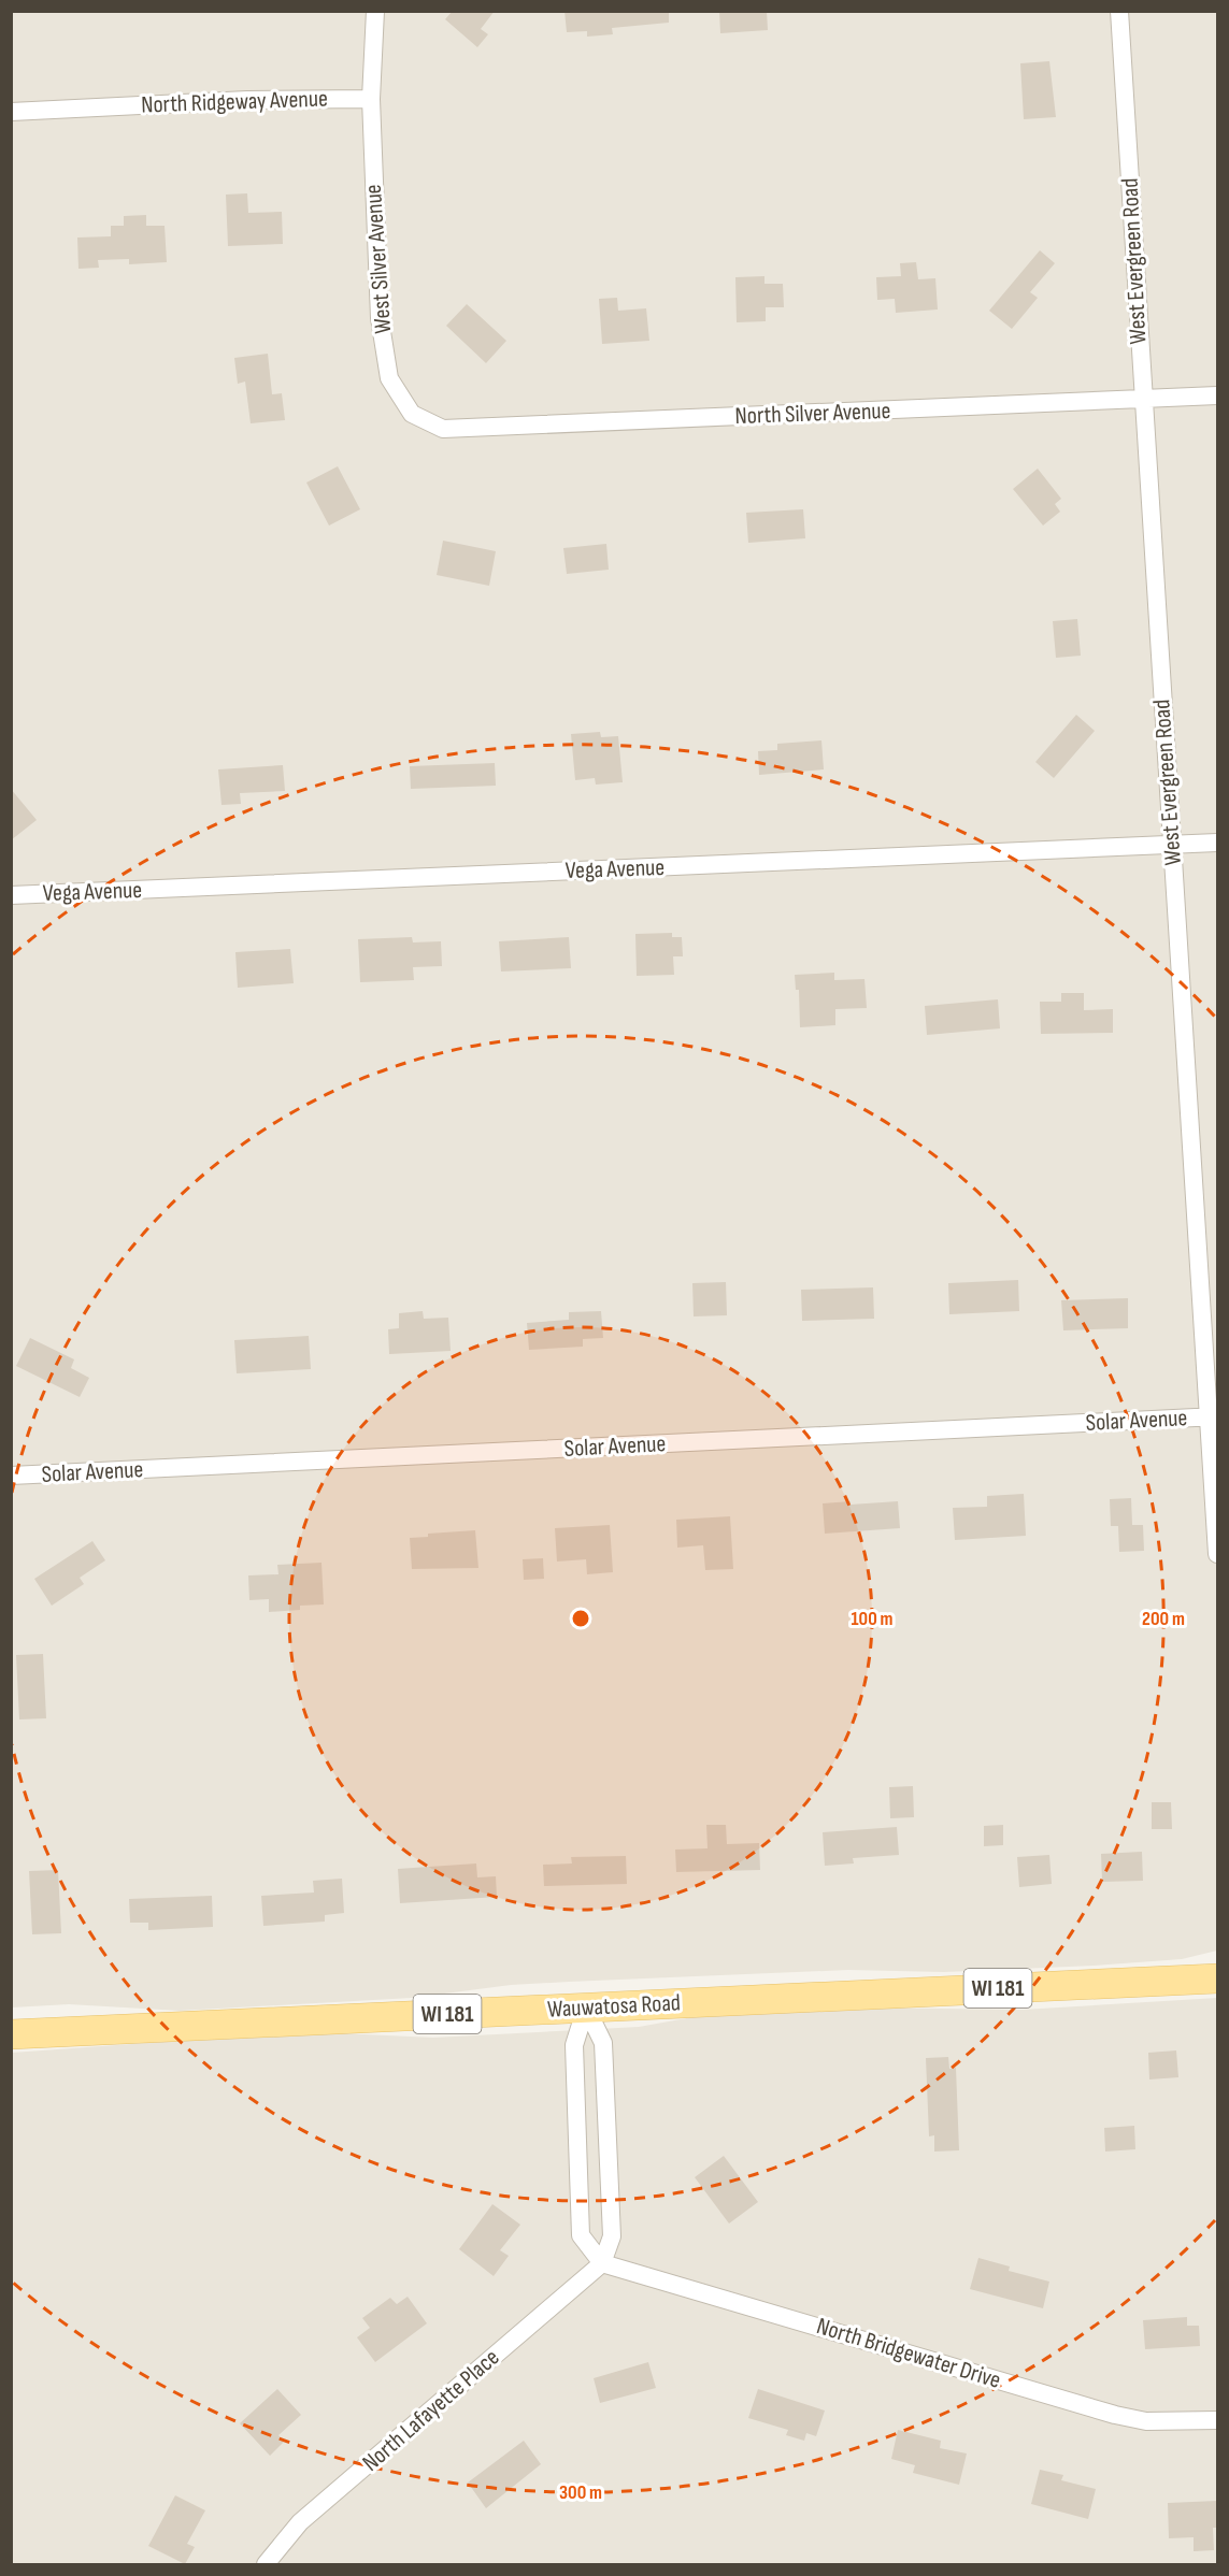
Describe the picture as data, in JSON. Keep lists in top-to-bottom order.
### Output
{
  "streets": {
    "main road": ["WI 181", "Wauwatosa Road"],
    "street": [
      "North Ridgeway Avenue",
      "West Silver Avenue",
      "West Evergreen Road",
      "North Silver Avenue",
      "Vega Avenue",
      "Solar Avenue",
      "North Bridgewater Drive",
      "North Lafayette Place"
    ]
  },
  "crossings": [
    ["North Ridgeway Avenue", "West Silver Avenue"],
    ["West Silver Avenue", "North Silver Avenue"],
    ["West Evergreen Road", "North Silver Avenue"],
    ["West Evergreen Road", "Vega Avenue"],
    ["West Evergreen Road", "Solar Avenue"],
    ["North Bridgewater Drive", "North Lafayette Place"]
  ],
  "rings": ["100 m", "200 m", "300 m"]
}
